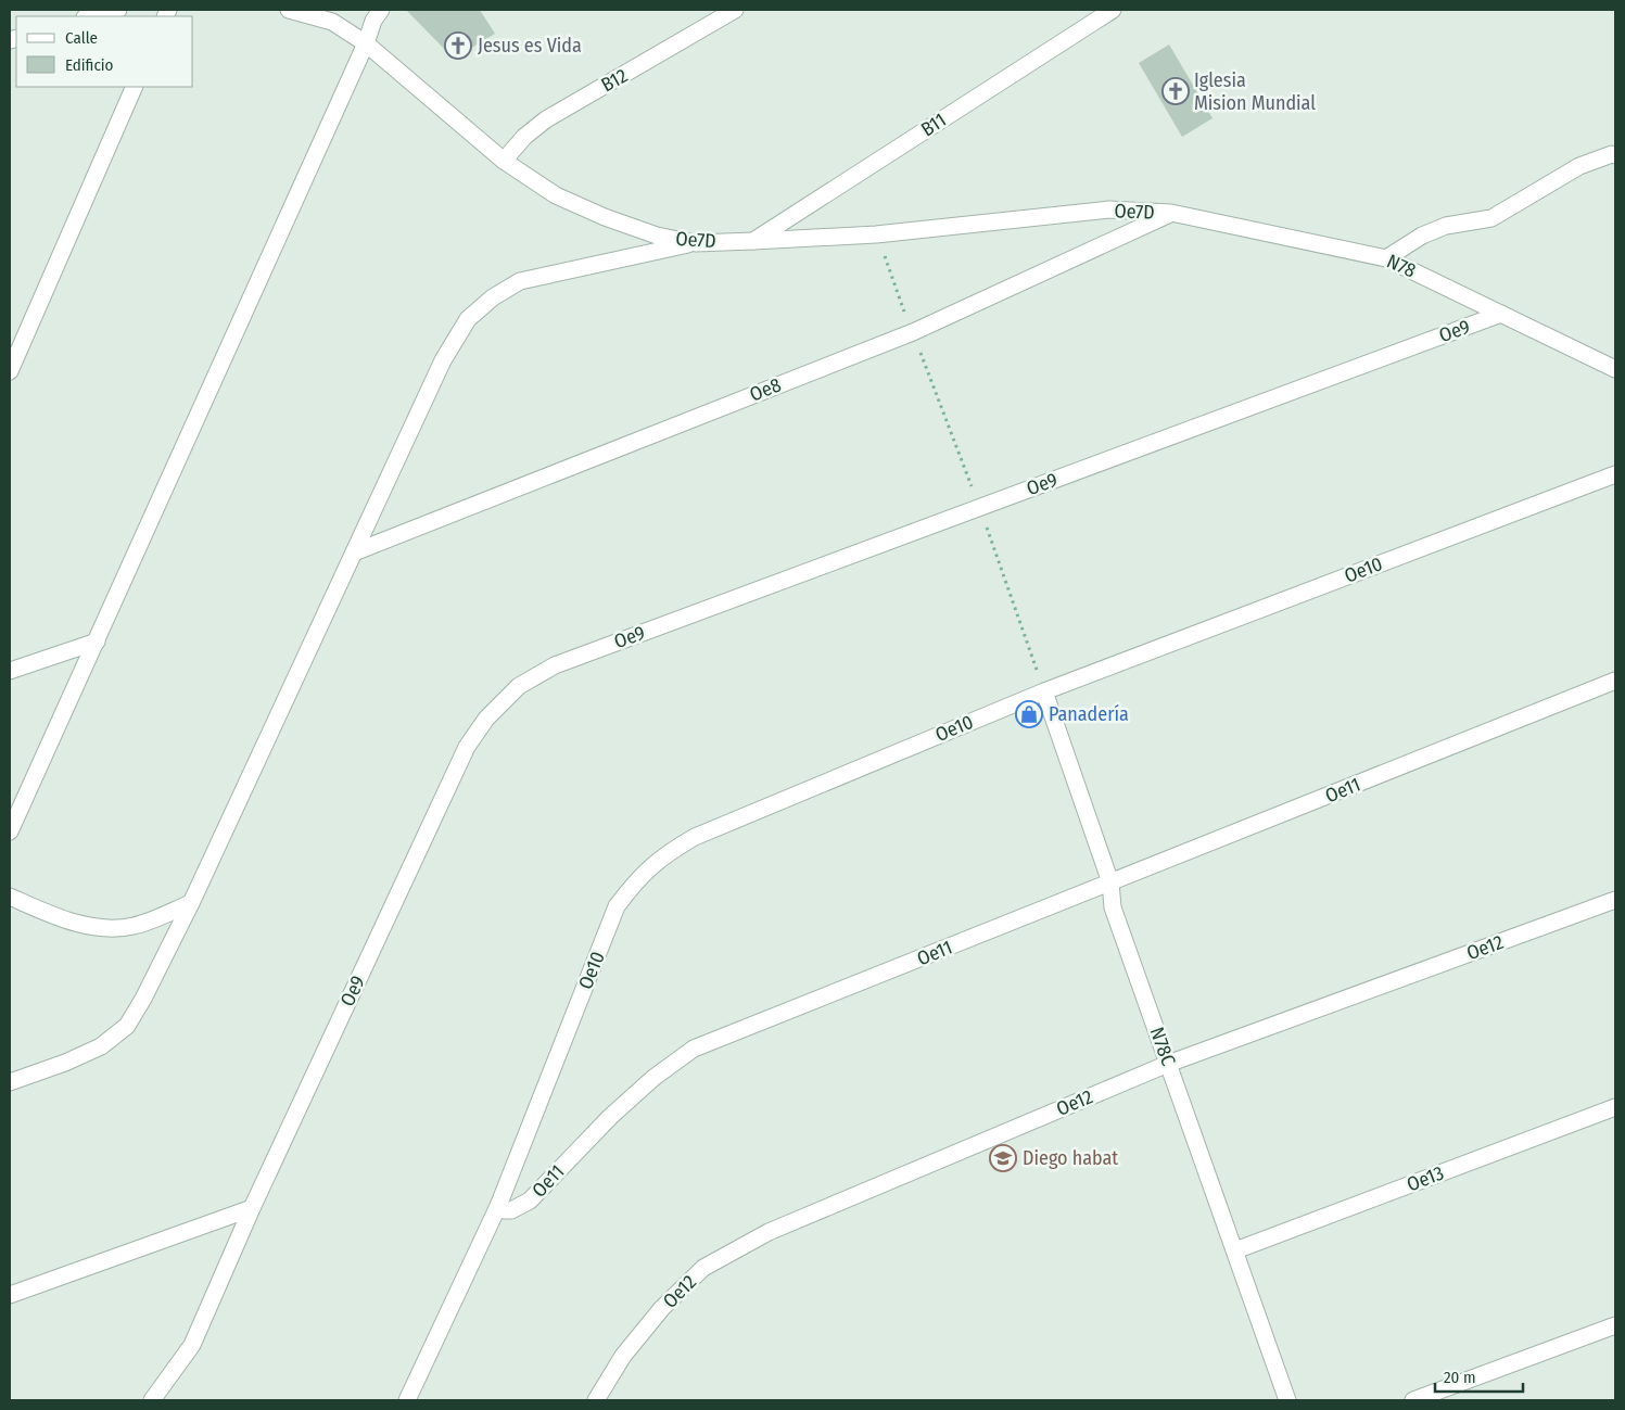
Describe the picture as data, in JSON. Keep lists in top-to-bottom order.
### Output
{
  "streets": {
    "street": [
      "B12",
      "B11",
      "Oe7D",
      "N78",
      "Oe9",
      "Oe8",
      "Oe10",
      "Oe11",
      "Oe12",
      "N78C",
      "Oe13"
    ]
  },
  "crossings": [
    ["B12", "Oe7D"],
    ["B11", "Oe7D"],
    ["Oe7D", "N78"],
    ["Oe7D", "Oe8"],
    ["N78", "Oe9"],
    ["N78", "Oe8"],
    ["Oe10", "Oe11"],
    ["Oe10", "N78C"],
    ["Oe11", "N78C"],
    ["Oe12", "N78C"],
    ["N78C", "Oe13"]
  ],
  "places": {
    "church": ["Jesus es Vida", "Iglesia Mision Mundial"],
    "shop": ["Panadería"],
    "school or university": ["Diego habat"]
  },
  "legend": ["Calle", "Edificio"],
  "scale_bar": "20 m"
}
